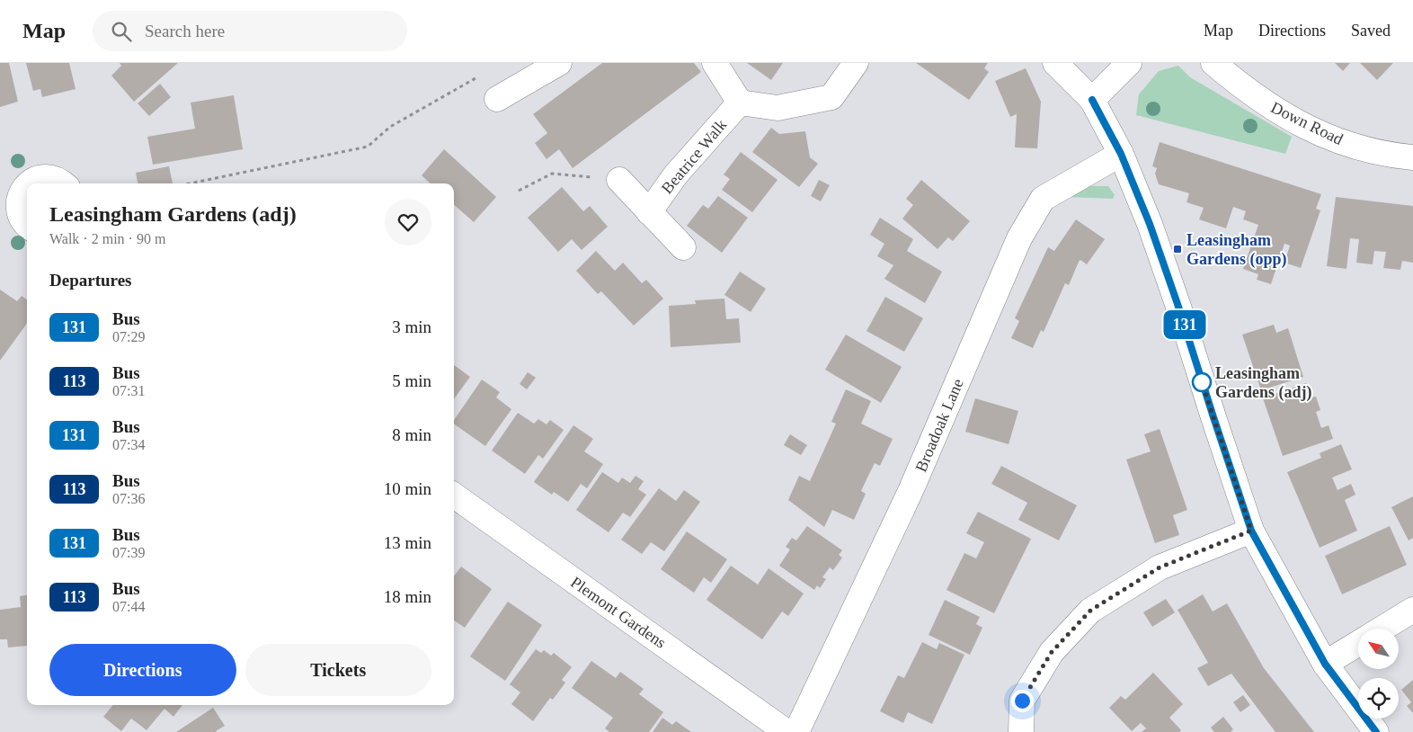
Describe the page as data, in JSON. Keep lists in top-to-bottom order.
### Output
{
  "streets": {
    "street": [
      "Down Road",
      "Beatrice Walk",
      "Broadoak Lane",
      "Plemont Gardens"
    ]
  },
  "places": {
    "transit": ["Leasingham Gardens (opp)"],
    "other": ["Leasingham Gardens (adj)"]
  },
  "lines": ["bus line 131"],
  "north": "top left",
  "page": {
    "header": "Map",
    "search": "Search here",
    "nav": ["Map", "Directions", "Saved"],
    "on_map": "131",
    "heading": [
      ["Leasingham Gardens (adj)", "Walk · 2 min · 90 m"],
      "Departures"
    ],
    "list": [
      {
        "mark": "131",
        "name": "Bus",
        "note": "07:29",
        "value": "3 min"
      },
      {
        "mark": "113",
        "name": "Bus",
        "note": "07:31",
        "value": "5 min"
      },
      {
        "mark": "131",
        "name": "Bus",
        "note": "07:34",
        "value": "8 min"
      },
      {
        "mark": "113",
        "name": "Bus",
        "note": "07:36",
        "value": "10 min"
      },
      {
        "mark": "131",
        "name": "Bus",
        "note": "07:39",
        "value": "13 min"
      },
      {
        "mark": "113",
        "name": "Bus",
        "note": "07:44",
        "value": "18 min"
      }
    ],
    "buttons": ["Directions", "Tickets"]
  }
}
